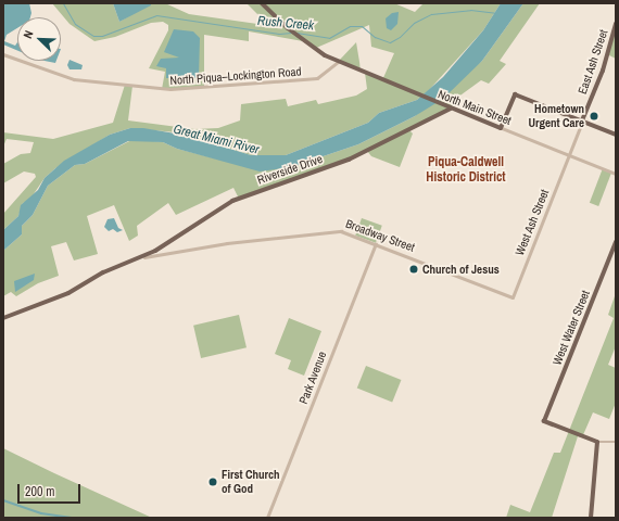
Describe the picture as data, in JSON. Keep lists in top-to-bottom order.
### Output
{
  "streets": {
    "main road": [
      "East Ash Street",
      "North Main Street",
      "Riverside Drive",
      "West Water Street"
    ],
    "street": [
      "North Piqua–Lockington Road",
      "West Ash Street",
      "Broadway Street",
      "Park Avenue"
    ]
  },
  "crossings": [
    ["East Ash Street", "North Main Street"],
    ["East Ash Street", "West Ash Street"],
    ["North Piqua–Lockington Road", "North Main Street"],
    ["North Main Street", "Riverside Drive"],
    ["North Main Street", "West Ash Street"],
    ["Riverside Drive", "Broadway Street"],
    ["West Ash Street", "Broadway Street"],
    ["Broadway Street", "Park Avenue"]
  ],
  "districts": ["Piqua-Caldwell Historic District"],
  "water": ["Rush Creek", "Great Miami River"],
  "places": ["Hometown Urgent Care", "Church of Jesus", "First Church of God"],
  "scale_bar": "200 m",
  "north": "top left"
}
